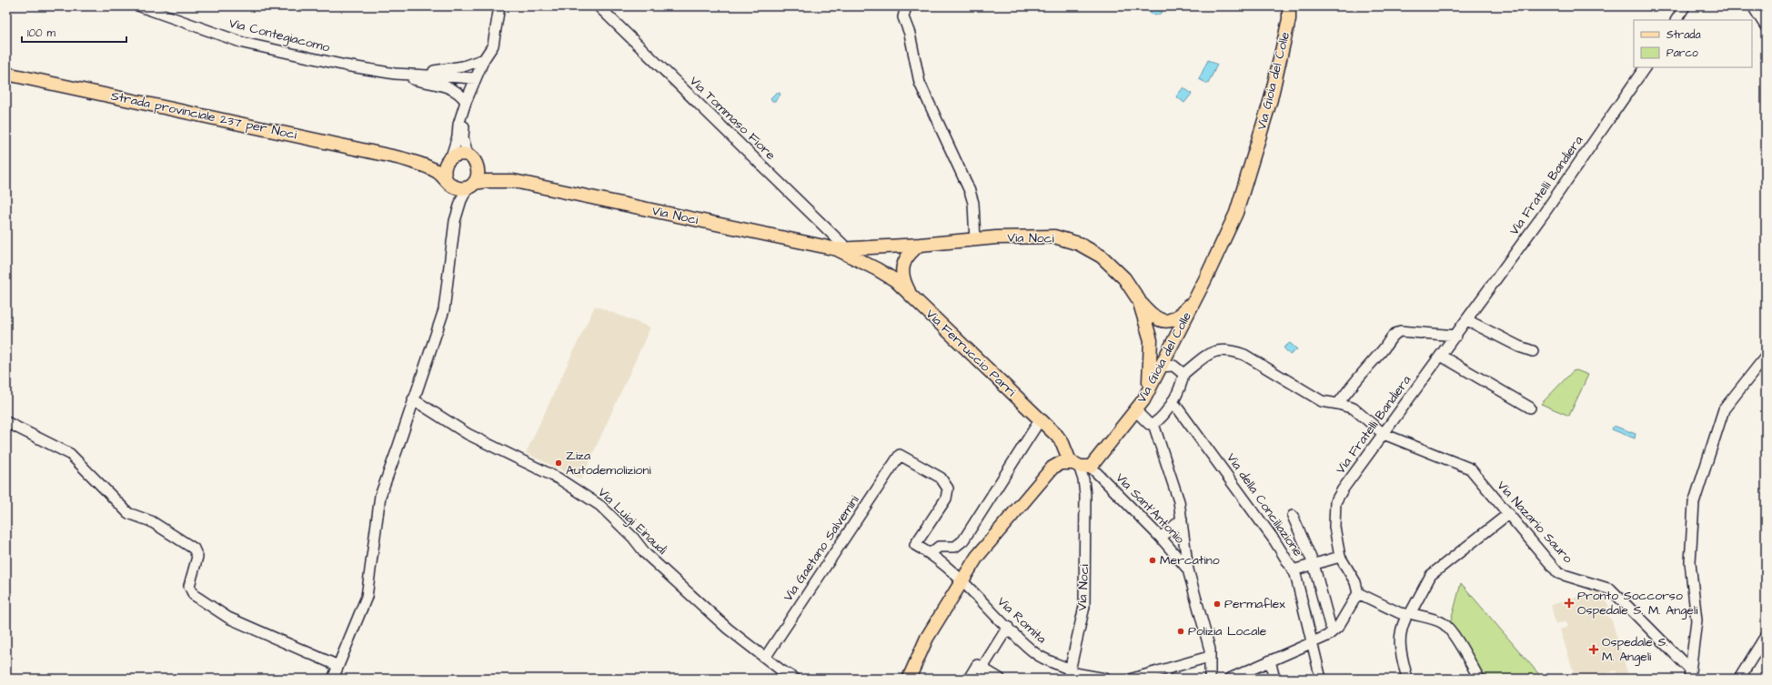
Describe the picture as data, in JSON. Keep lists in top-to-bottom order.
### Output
{
  "streets": {
    "main road": [
      "Via Gioia del Colle",
      "Strada provinciale 237 per Noci",
      "Via Noci",
      "Via Ferruccio Parri"
    ],
    "street": [
      "Via Contegiacomo",
      "Via Tommaso Fiore",
      "Via Fratelli Bandiera",
      "Via della Conciliazione",
      "Via Sant'Antonio",
      "Via Luigi Einaudi",
      "Via Nazario Sauro",
      "Via Gaetano Salvemini",
      "Via Romita"
    ]
  },
  "crossings": [
    ["Via Gioia del Colle", "Via Noci"],
    ["Via Gioia del Colle", "Via Ferruccio Parri"],
    ["Via Gioia del Colle", "Via Sant'Antonio"],
    ["Strada provinciale 237 per Noci", "Via Noci"],
    ["Via Tommaso Fiore", "Via Noci"],
    ["Via Tommaso Fiore", "Via Ferruccio Parri"],
    ["Via Fratelli Bandiera", "Via Nazario Sauro"],
    ["Via Noci", "Via Ferruccio Parri"],
    ["Via Noci", "Via Sant'Antonio"],
    ["Via Noci", "Via Romita"],
    ["Via Ferruccio Parri", "Via Sant'Antonio"],
    ["Via Luigi Einaudi", "Via Gaetano Salvemini"],
    ["Via Gaetano Salvemini", "Via Romita"]
  ],
  "places": {
    "other": [
      "Ziza Autodemolizioni",
      "Mercatino",
      "Permaflex",
      "Polizia Locale"
    ],
    "health": ["Pronto Soccorso Ospedale S. M. Angeli", "Ospedale S. M. Angeli"]
  },
  "legend": ["Strada", "Parco"],
  "scale_bar": "100 m"
}
